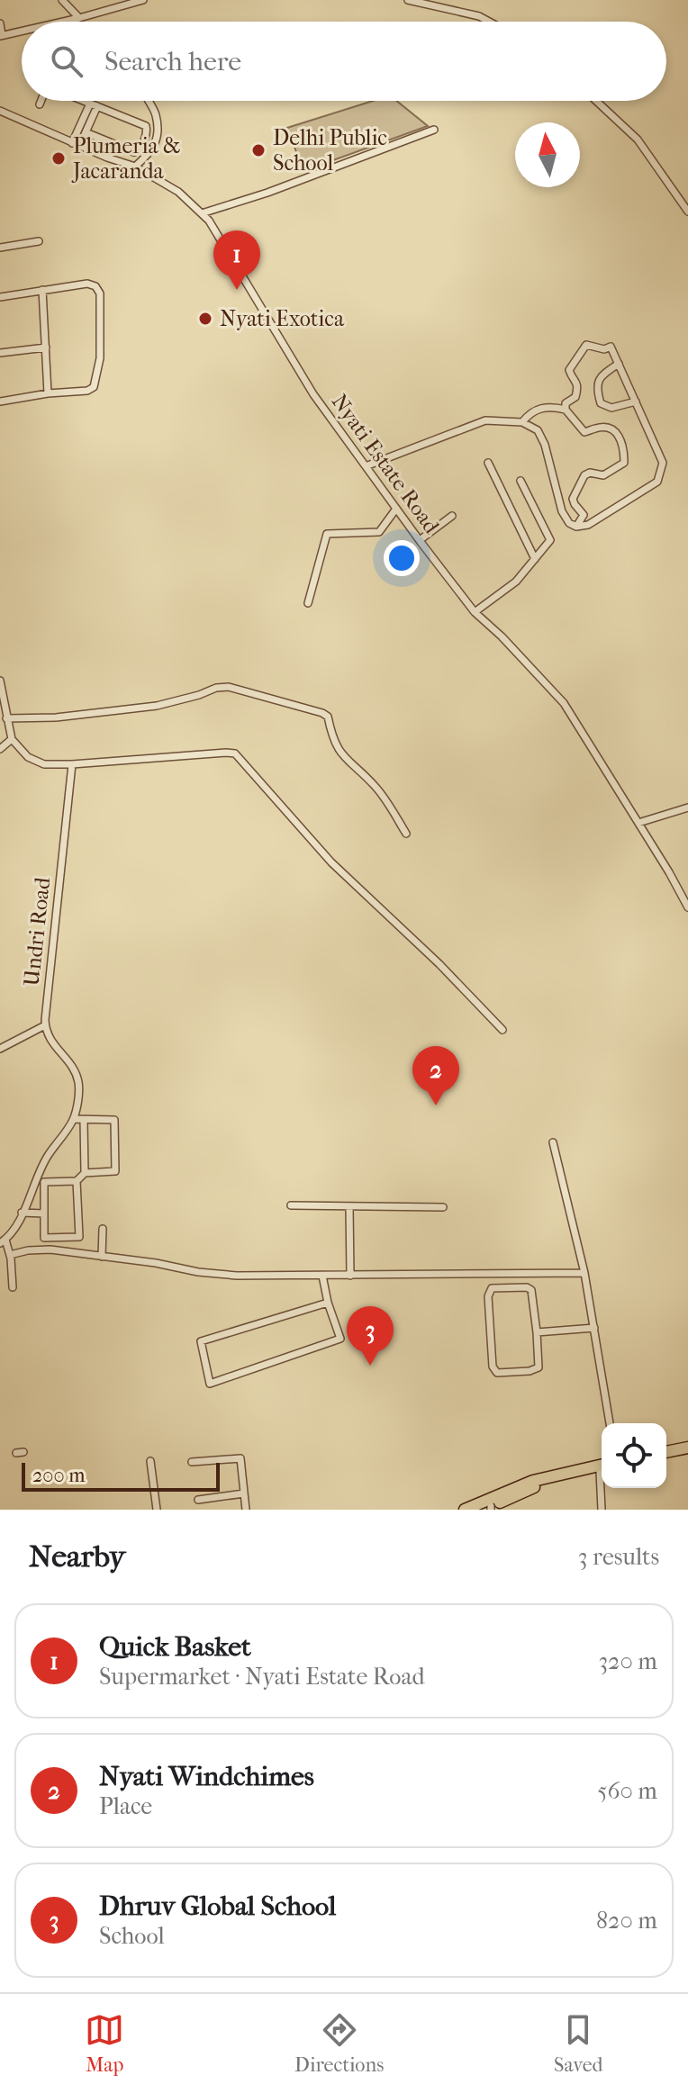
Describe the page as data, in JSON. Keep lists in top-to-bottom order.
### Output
{
  "streets": {
    "street": ["Nyati Estate Road", "Undri Road"]
  },
  "places": ["Delhi Public School", "Plumeria & Jacaranda", "Nyati Exotica"],
  "scale_bar": "200 m",
  "north": "top",
  "page": {
    "search": "Search here",
    "pins": ["1", "2", "3"],
    "scale": "200 m",
    "heading": ["Nearby", "3 results"],
    "list": [
      {
        "mark": "1",
        "name": "Quick Basket",
        "note": "Supermarket · Nyati Estate Road",
        "value": "320 m"
      },
      {
        "mark": "2",
        "name": "Nyati Windchimes",
        "note": "Place",
        "value": "560 m"
      },
      {
        "mark": "3",
        "name": "Dhruv Global School",
        "note": "School",
        "value": "820 m"
      }
    ],
    "nav": ["Map", "Directions", "Saved"]
  }
}
